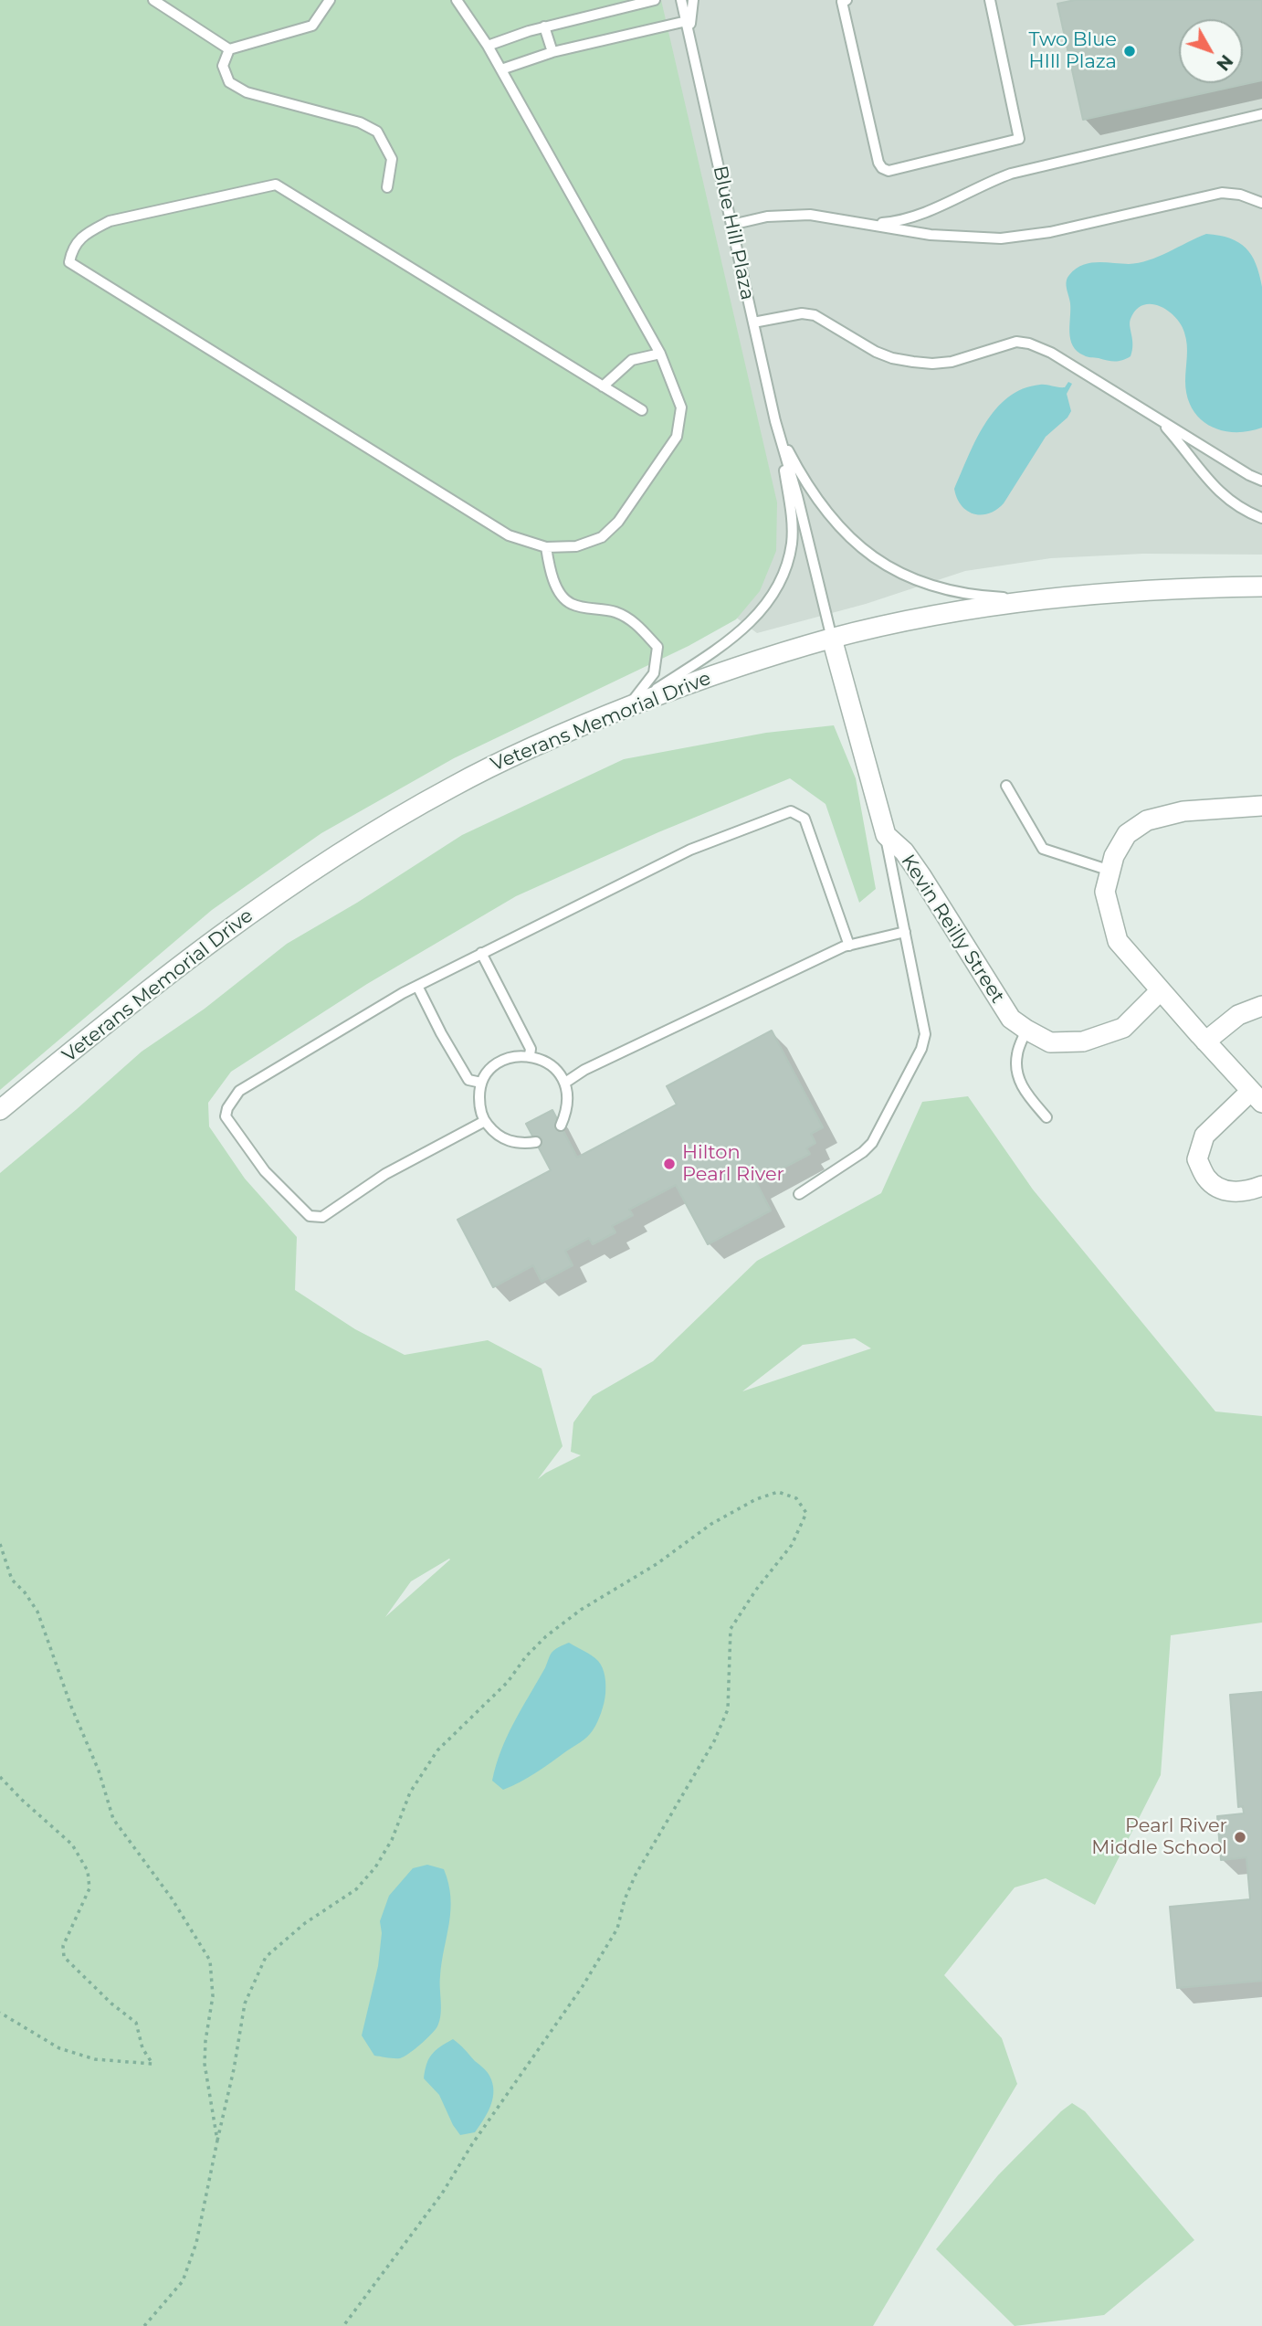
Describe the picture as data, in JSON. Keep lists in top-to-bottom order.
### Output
{
  "streets": {
    "street": ["Veterans Memorial Drive", "Kevin Reilly Street"],
    "lane": ["Blue Hill Plaza"]
  },
  "crossings": [
    ["Blue Hill Plaza", "Veterans Memorial Drive"],
    ["Blue Hill Plaza", "Kevin Reilly Street"],
    ["Veterans Memorial Drive", "Kevin Reilly Street"]
  ],
  "places": ["Two Blue HIll Plaza", "Hilton Pearl River", "Pearl River Middle School"],
  "north": "bottom right"
}
